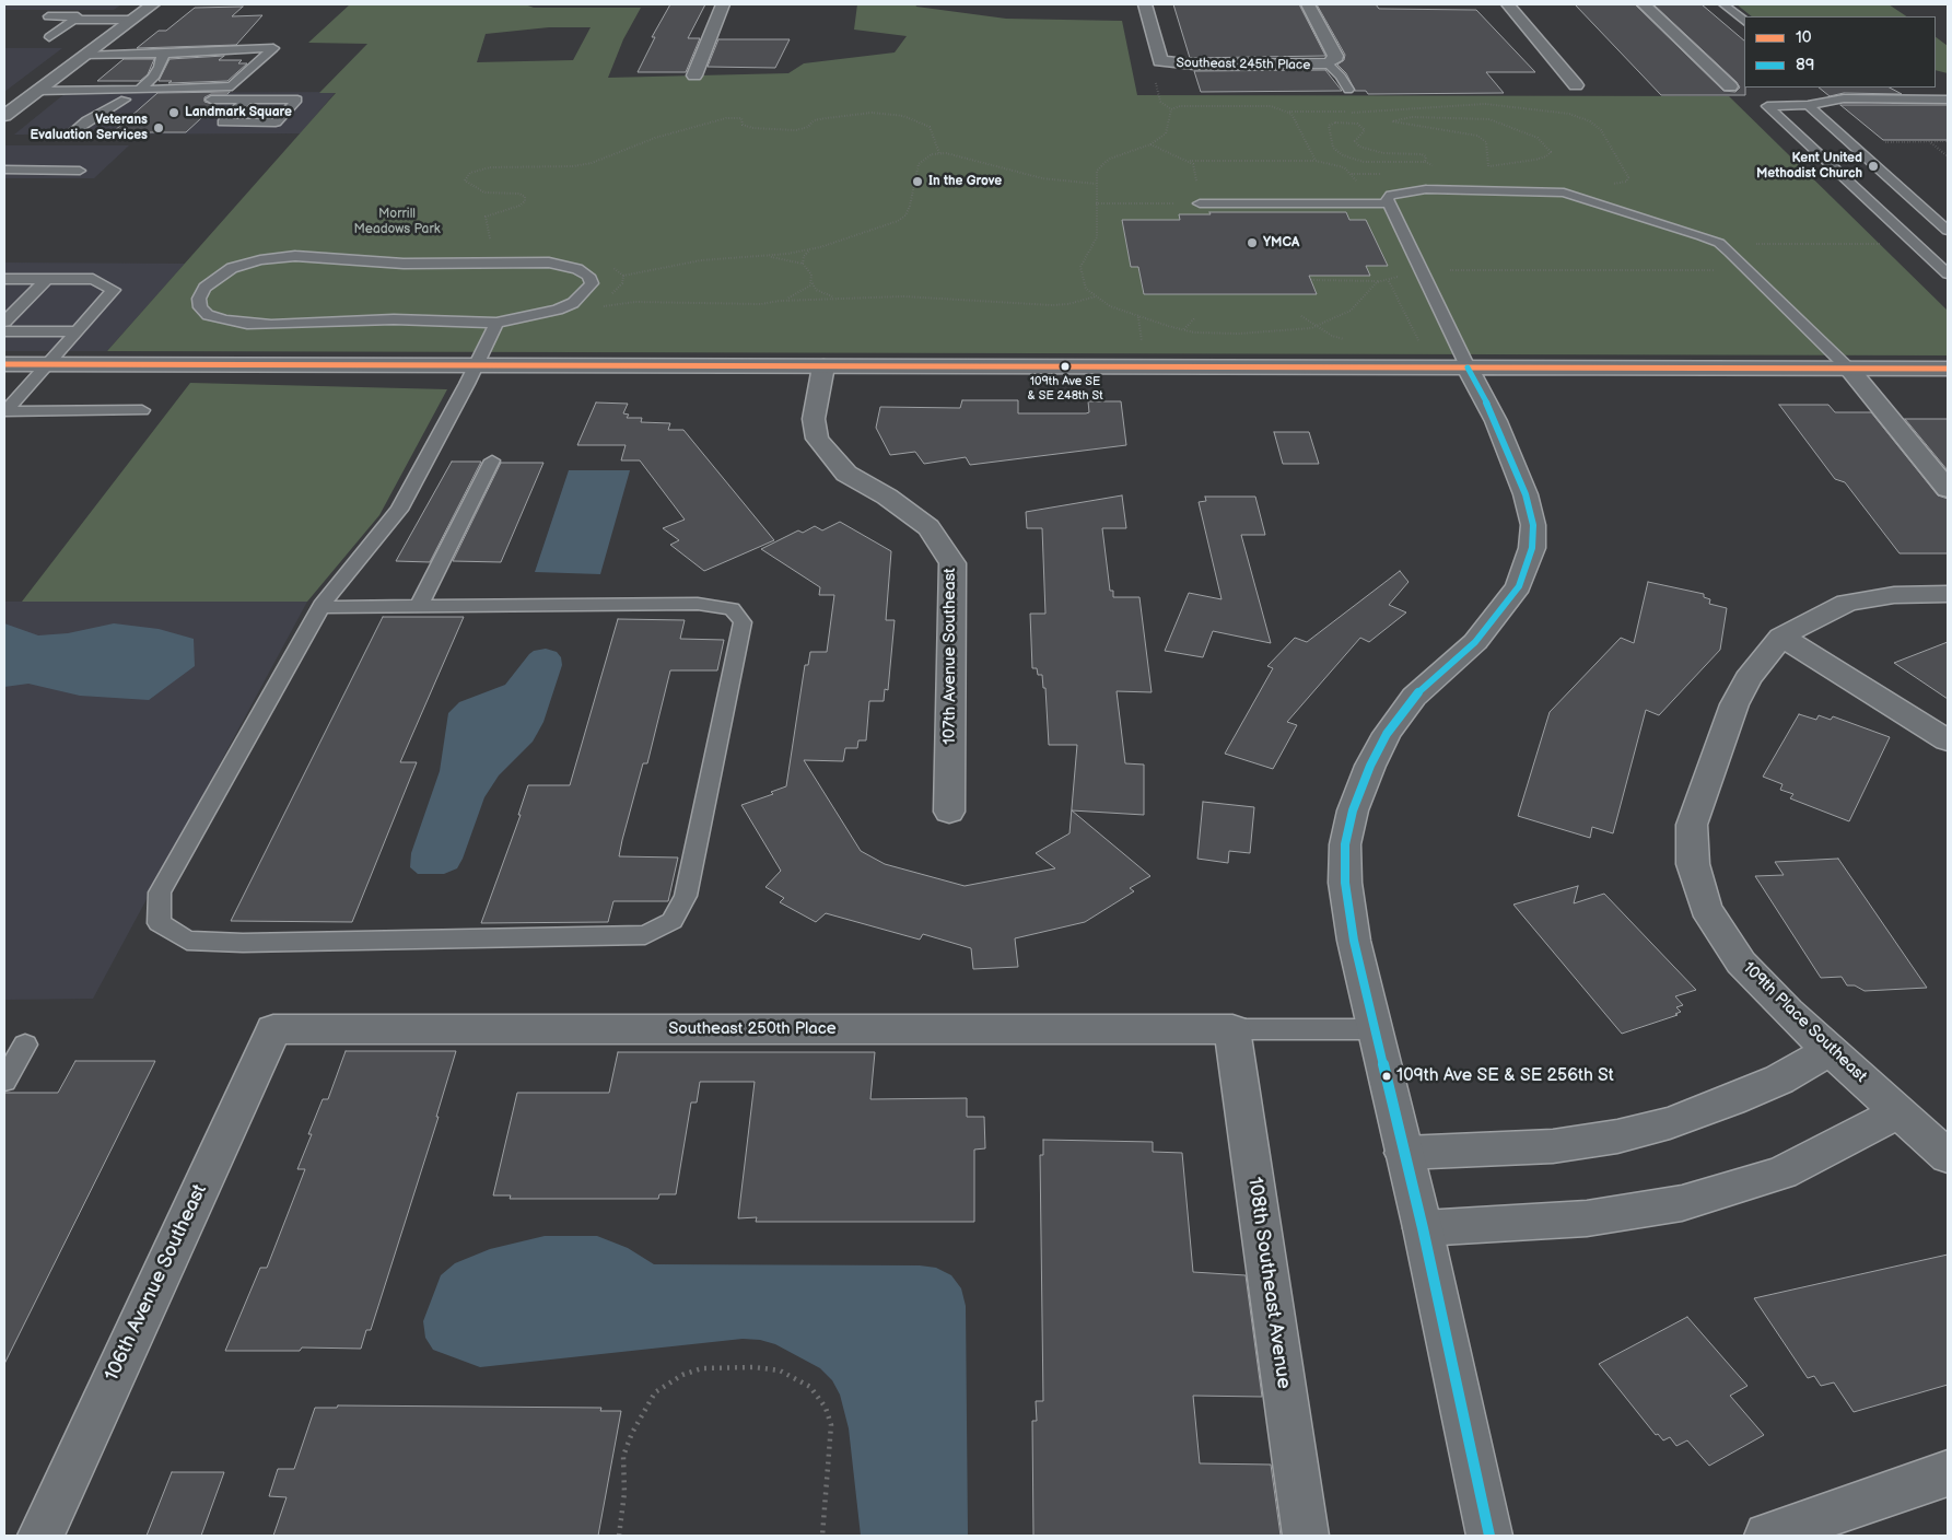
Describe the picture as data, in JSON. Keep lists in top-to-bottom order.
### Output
{
  "streets": {
    "street": [
      "Southeast 245th Place",
      "107th Avenue Southeast",
      "109th Place Southeast",
      "Southeast 250th Place",
      "106th Avenue Southeast",
      "108th Southeast Avenue"
    ]
  },
  "crossings": [
    ["Southeast 250th Place", "106th Avenue Southeast"],
    ["Southeast 250th Place", "108th Southeast Avenue"]
  ],
  "parks": ["Morrill Meadows Park"],
  "places": [
    "Landmark Square",
    "Veterans Evaluation Services",
    "Kent United Methodist Church",
    "In the Grove",
    "YMCA",
    "109th Ave SE & SE 248th St",
    "109th Ave SE & SE 256th St"
  ],
  "lines": ["transit line 10", "transit line 89"],
  "legend": ["10", "89"]
}
